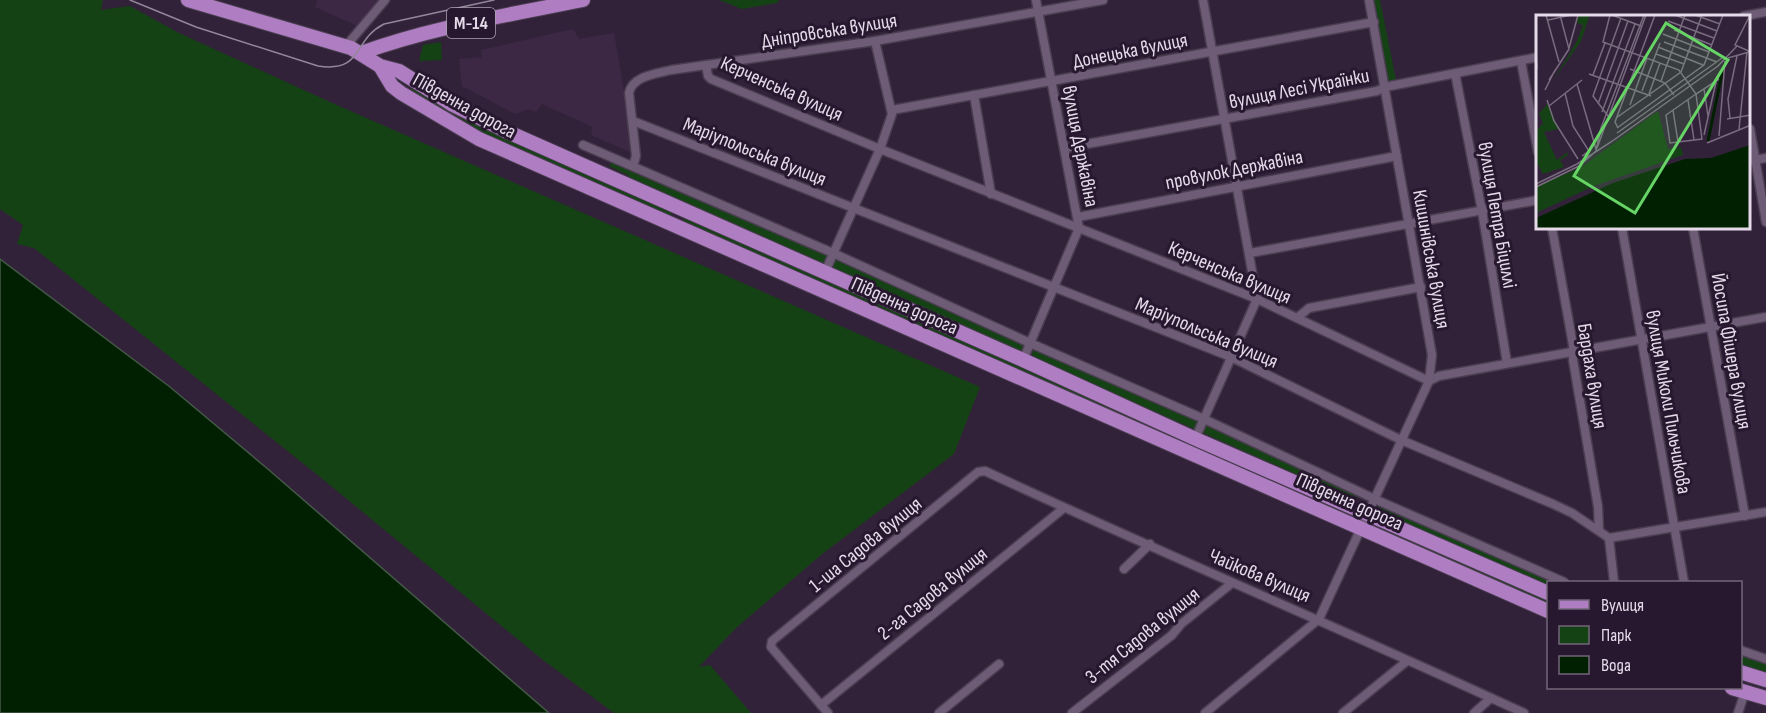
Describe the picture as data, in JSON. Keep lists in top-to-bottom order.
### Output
{
  "streets": {
    "main road": ["М-14", "Південна дорога"],
    "street": [
      "Дніпровська вулиця",
      "Донецька вулиця",
      "Керченська вулиця",
      "вулиця Лесі Українки",
      "вулиця Державіна",
      "Маріупольська вулиця",
      "провулок Державіна",
      "вулиця Петра Біциллі",
      "Кишинівська вулиця",
      "Йосипа Фішера вулиця",
      "Бардаха вулиця",
      "вулиця Миколи Пильчикова",
      "1-ша Садова вулиця",
      "Чайкова вулиця",
      "2-га Садова вулиця",
      "3-тя Садова вулиця"
    ]
  },
  "crossings": [
    ["Дніпровська вулиця", "Керченська вулиця"],
    ["Дніпровська вулиця", "вулиця Державіна"],
    ["Дніпровська вулиця", "Маріупольська вулиця"],
    ["Донецька вулиця", "вулиця Державіна"],
    ["Донецька вулиця", "Кишинівська вулиця"],
    ["Керченська вулиця", "вулиця Державіна"],
    ["Керченська вулиця", "Кишинівська вулиця"],
    ["вулиця Лесі Українки", "вулиця Державіна"],
    ["вулиця Лесі Українки", "вулиця Петра Біциллі"],
    ["вулиця Лесі Українки", "Кишинівська вулиця"],
    ["Південна дорога", "вулиця Державіна"],
    ["Південна дорога", "Кишинівська вулиця"],
    ["вулиця Державіна", "Маріупольська вулиця"],
    ["вулиця Державіна", "провулок Державіна"],
    ["Маріупольська вулиця", "Кишинівська вулиця"],
    ["Маріупольська вулиця", "Бардаха вулиця"],
    ["провулок Державіна", "Кишинівська вулиця"],
    ["Кишинівська вулиця", "Чайкова вулиця"],
    ["1-ша Садова вулиця", "Чайкова вулиця"],
    ["1-ша Садова вулиця", "2-га Садова вулиця"],
    ["Чайкова вулиця", "2-га Садова вулиця"],
    ["Чайкова вулиця", "3-тя Садова вулиця"]
  ],
  "legend": ["Вулиця", "Парк", "Вода"]
}
